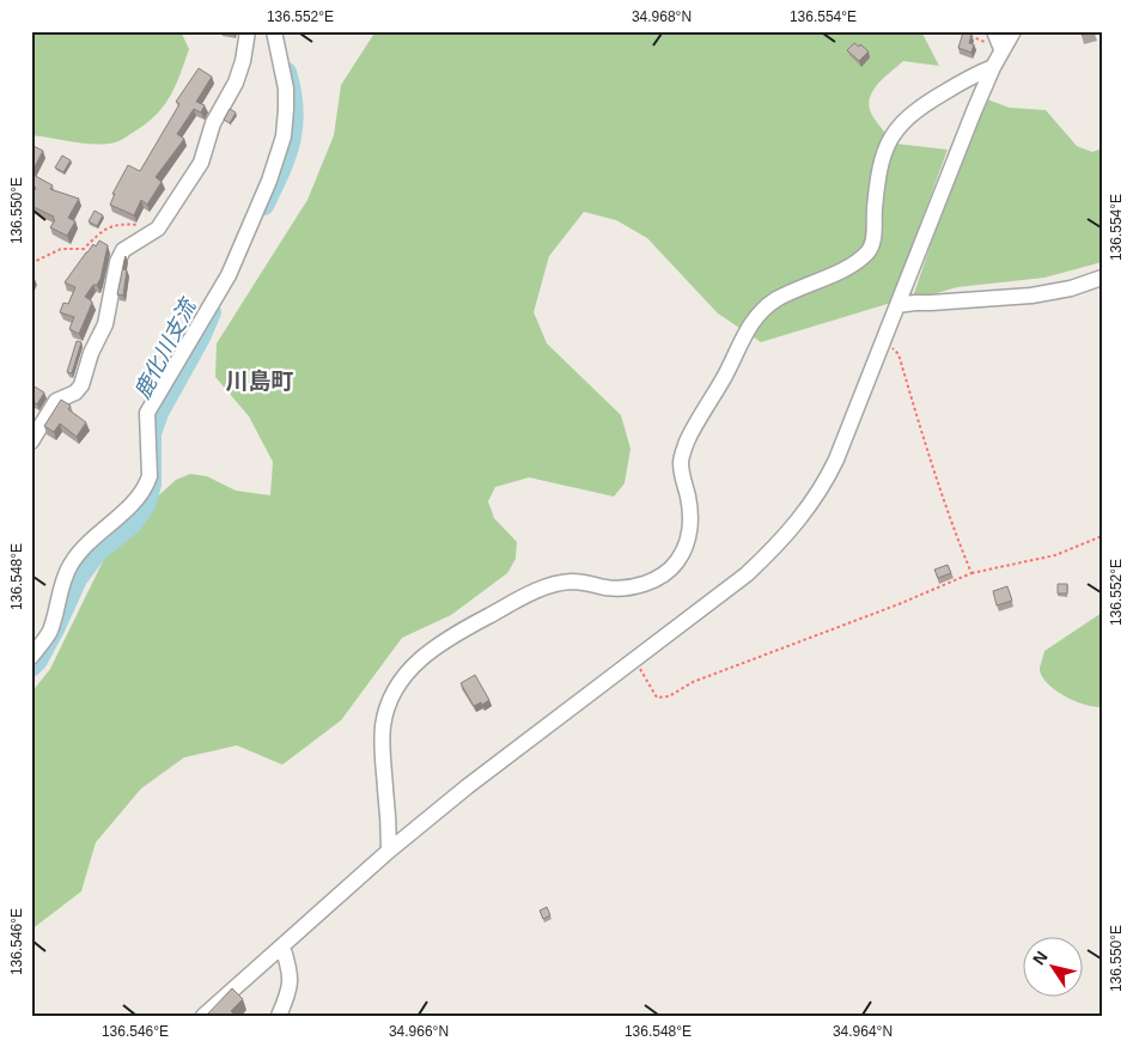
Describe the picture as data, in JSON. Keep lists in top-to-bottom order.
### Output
{
  "districts": ["川島町"],
  "water": ["鹿化川支流"],
  "north": "top left",
  "coordinates": [
    "136.552°E",
    "34.968°N",
    "136.554°E",
    "136.550°E",
    "136.548°E",
    "136.546°E",
    "34.966°N",
    "34.964°N"
  ]
}
